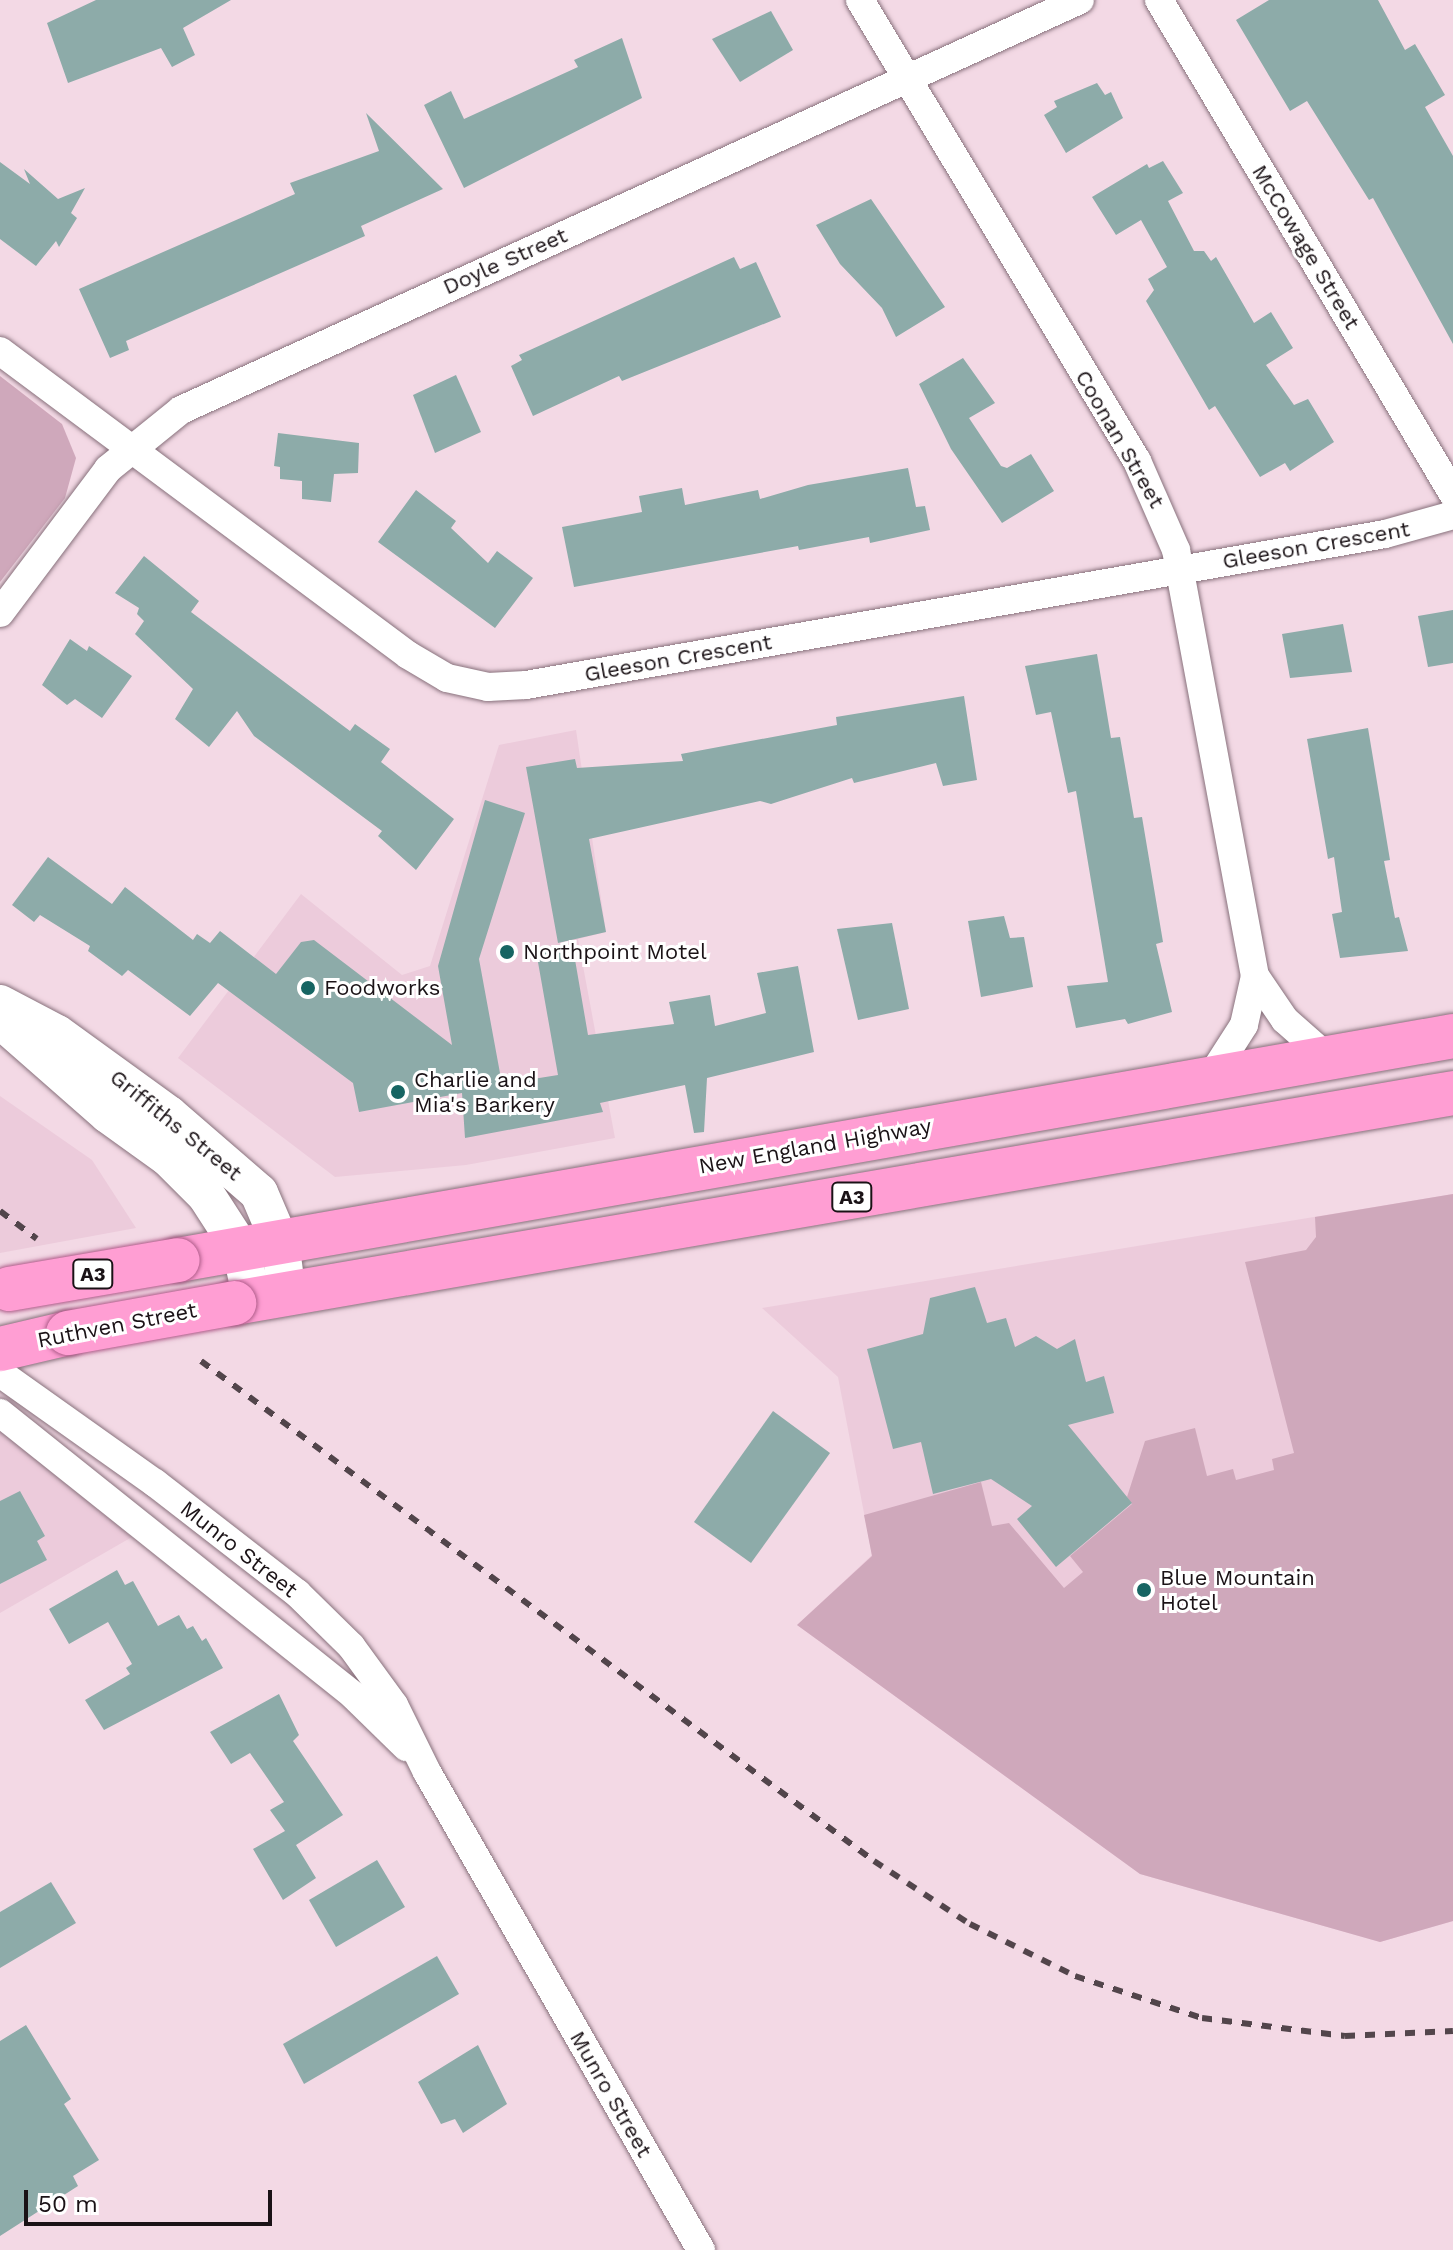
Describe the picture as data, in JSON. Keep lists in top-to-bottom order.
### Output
{
  "streets": {
    "highway": ["New England Highway", "A3", "Ruthven Street"],
    "main road": ["Griffiths Street"],
    "street": [
      "McCowage Street",
      "Doyle Street",
      "Coonan Street",
      "Gleeson Crescent",
      "Munro Street"
    ]
  },
  "crossings": [
    ["Doyle Street", "Coonan Street"],
    ["Doyle Street", "Gleeson Crescent"],
    ["Coonan Street", "Gleeson Crescent"],
    ["Coonan Street", "New England Highway"],
    ["Griffiths Street", "New England Highway"],
    ["Griffiths Street", "A3"],
    ["Griffiths Street", "Ruthven Street"],
    ["A3", "Ruthven Street"]
  ],
  "places": [
    "Northpoint Motel",
    "Foodworks",
    "Charlie and Mia's Barkery",
    "Blue Mountain Hotel"
  ],
  "scale_bar": "50 m"
}
